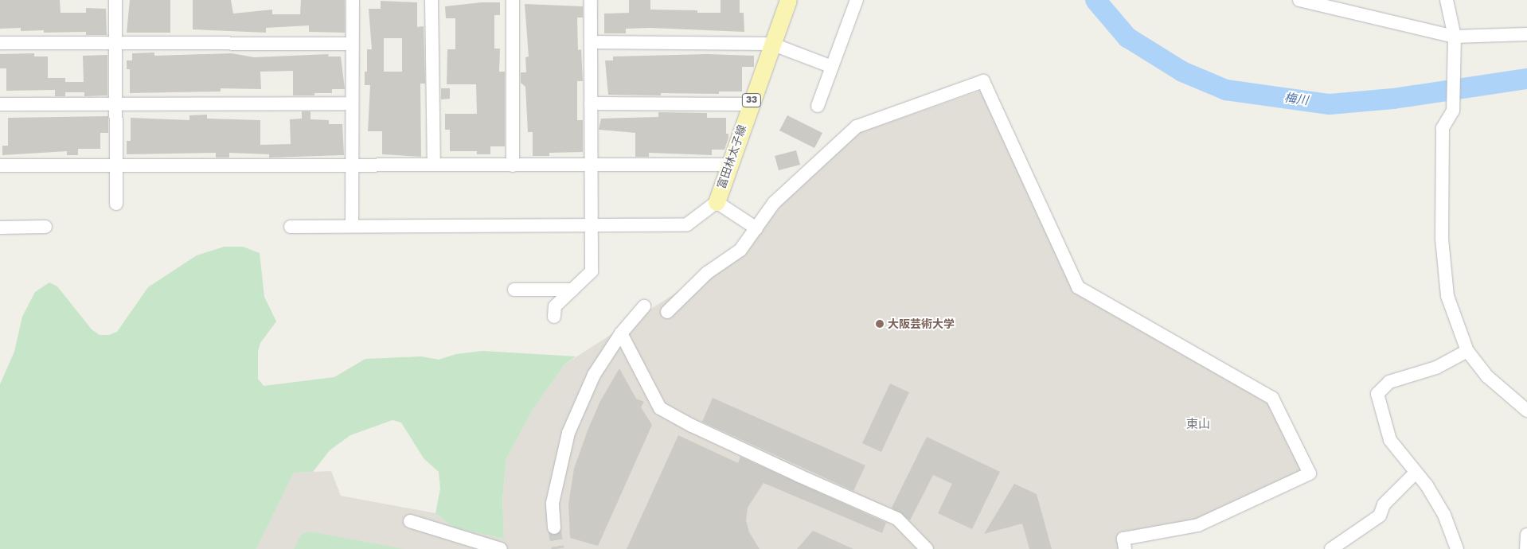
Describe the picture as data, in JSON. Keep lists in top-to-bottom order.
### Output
{
  "streets": {
    "main road": ["33", "富田林太子線"]
  },
  "districts": ["東山"],
  "water": ["梅川"],
  "places": ["大阪芸術大学"]
}
